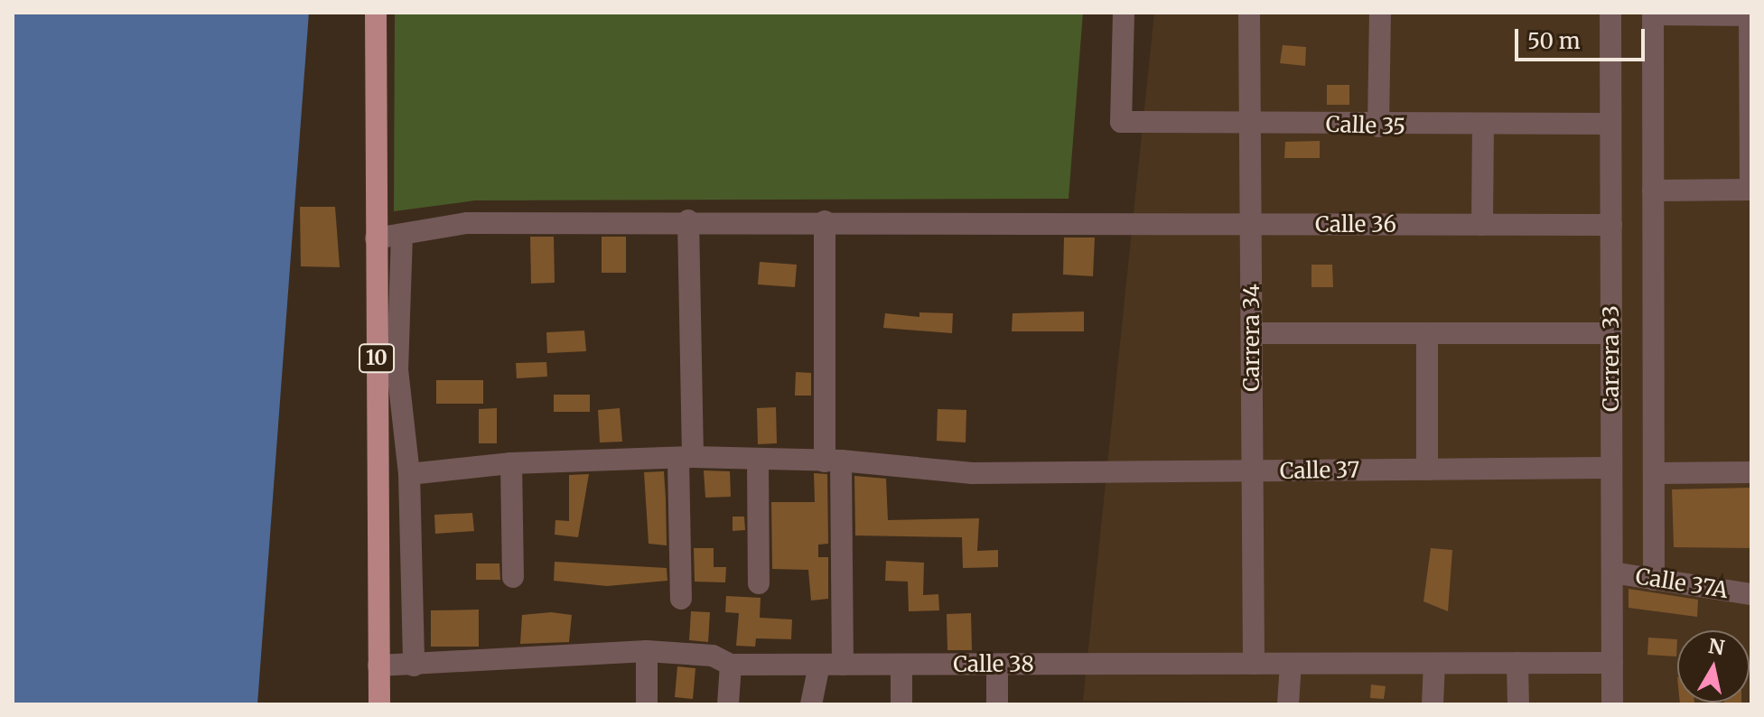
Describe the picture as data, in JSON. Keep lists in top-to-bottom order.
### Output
{
  "streets": {
    "main road": ["10"],
    "street": [
      "Calle 35",
      "Calle 36",
      "Carrera 34",
      "Carrera 33",
      "Calle 37",
      "Calle 37A",
      "Calle 38"
    ]
  },
  "crossings": [
    ["Calle 35", "Carrera 34"],
    ["Calle 35", "Carrera 33"],
    ["Calle 36", "Carrera 34"],
    ["Calle 36", "10"],
    ["Calle 36", "Carrera 33"],
    ["Carrera 34", "Calle 37"],
    ["Carrera 34", "Calle 38"],
    ["10", "Calle 38"],
    ["Carrera 33", "Calle 37"],
    ["Carrera 33", "Calle 37A"],
    ["Carrera 33", "Calle 38"]
  ],
  "scale_bar": "50 m",
  "north": "top"
}
